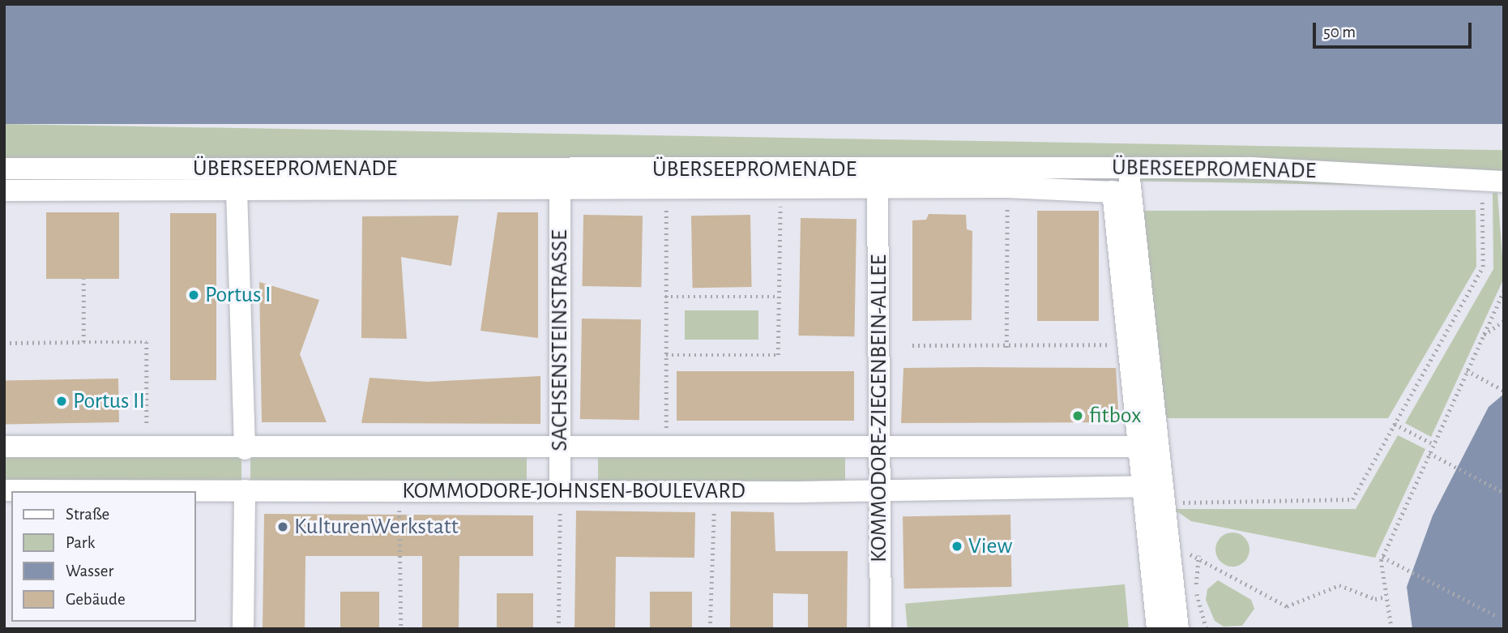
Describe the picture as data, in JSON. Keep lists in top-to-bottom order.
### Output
{
  "streets": {
    "street": [
      "ÜBERSEEPROMENADE",
      "SACHSENSTEINSTRASSE",
      "KOMMODORE-ZIEGENBEIN-ALLEE",
      "KOMMODORE-JOHNSEN-BOULEVARD"
    ]
  },
  "crossings": [
    ["ÜBERSEEPROMENADE", "SACHSENSTEINSTRASSE"],
    ["ÜBERSEEPROMENADE", "KOMMODORE-ZIEGENBEIN-ALLEE"],
    ["SACHSENSTEINSTRASSE", "KOMMODORE-JOHNSEN-BOULEVARD"],
    ["KOMMODORE-ZIEGENBEIN-ALLEE", "KOMMODORE-JOHNSEN-BOULEVARD"]
  ],
  "places": [
    "Portus I",
    "Portus II",
    "fitbox",
    "KulturenWerkstatt",
    "View"
  ],
  "legend": [
    "Straße",
    "Park",
    "Wasser",
    "Gebäude"
  ],
  "scale_bar": "50 m"
}
